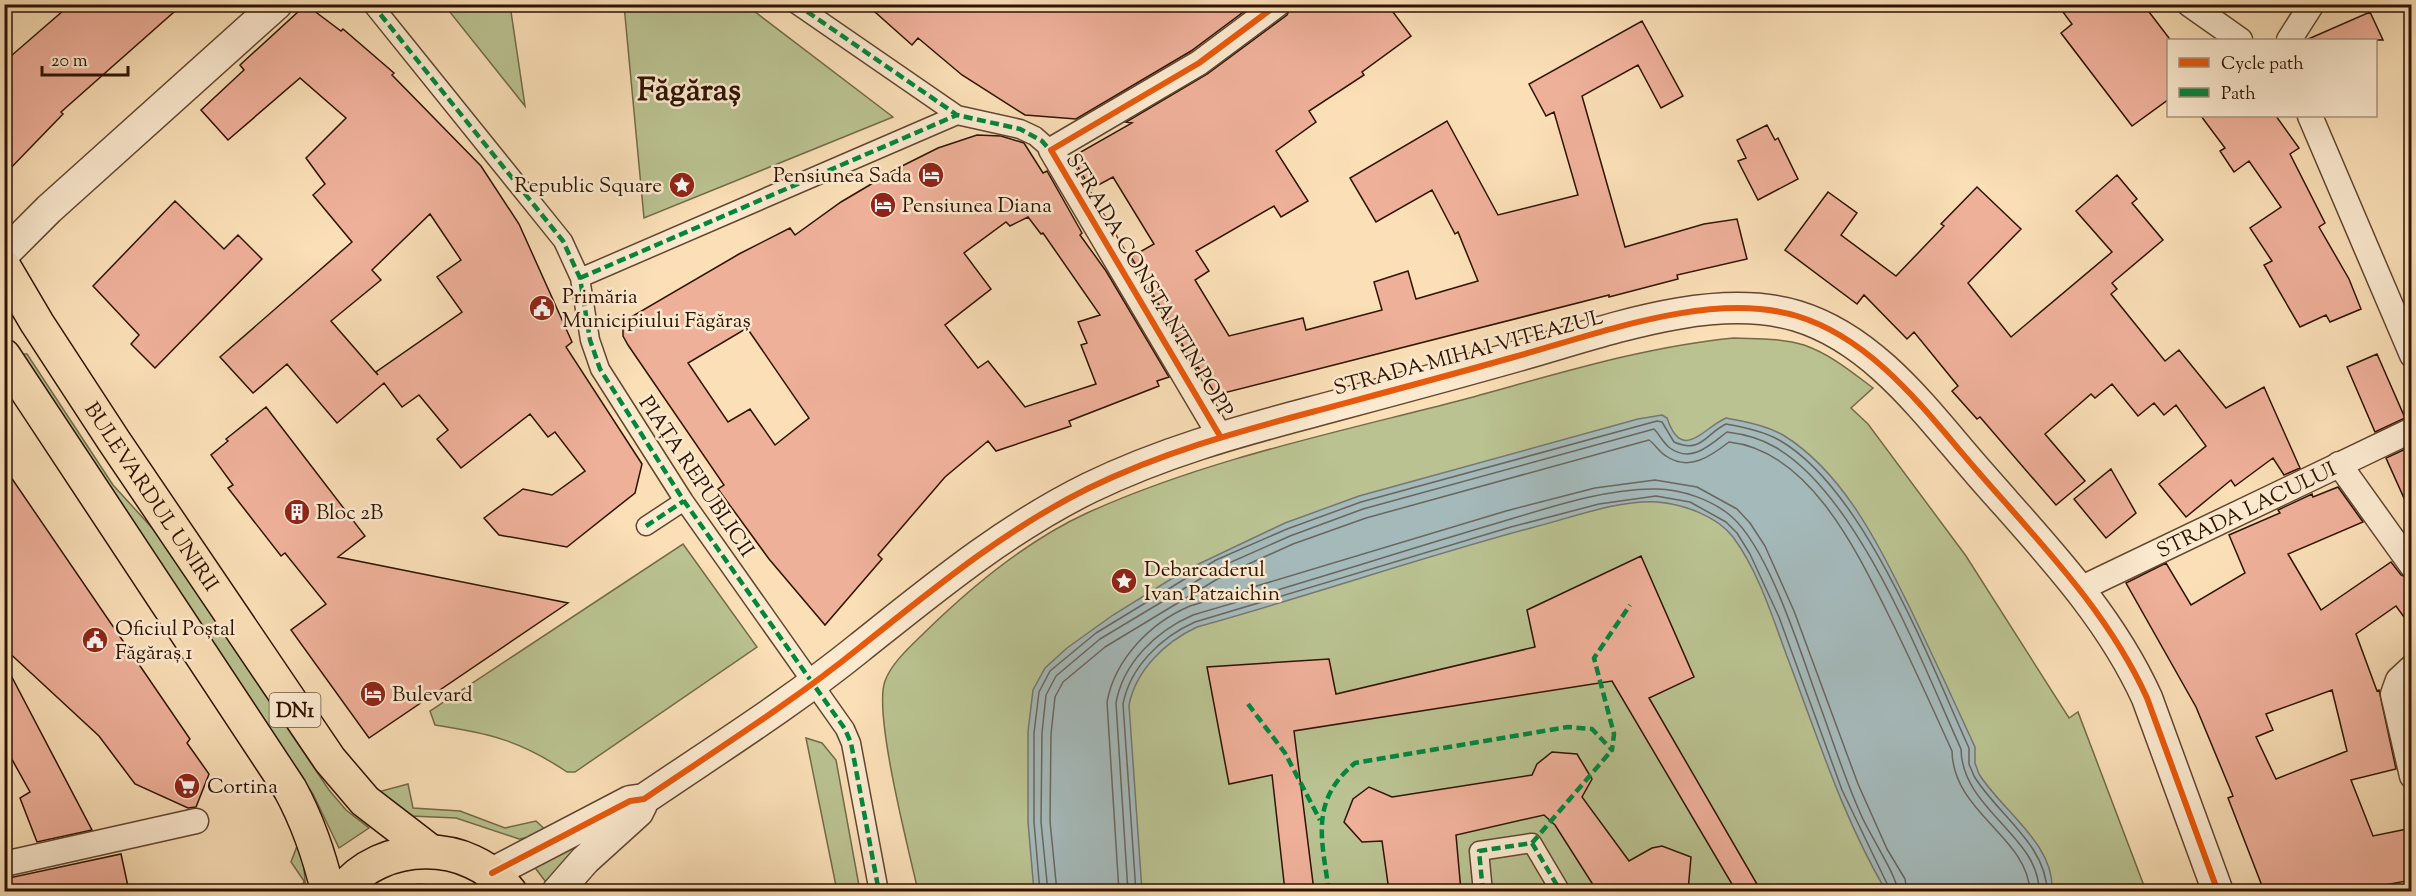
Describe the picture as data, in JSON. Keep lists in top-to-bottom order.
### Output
{
  "streets": {
    "main road": ["BULEVARDUL UNIRII", "DN1"],
    "street": [
      "STRADA CONSTANTIN POPP",
      "STRADA MIHAI VITEAZUL",
      "PIAȚA REPUBLICII",
      "STRADA LACULUI"
    ]
  },
  "crossings": [
    ["STRADA CONSTANTIN POPP", "STRADA MIHAI VITEAZUL"],
    ["STRADA MIHAI VITEAZUL", "PIAȚA REPUBLICII"],
    ["STRADA MIHAI VITEAZUL", "STRADA LACULUI"]
  ],
  "districts": ["Făgăraș"],
  "places": {
    "hotel": ["Pensiunea Sada", "Pensiunea Diana", "Bulevard"],
    "place": ["Republic Square", "Debarcaderul Ivan Patzaichin"],
    "public building": ["Primăria Municipiului Făgăraș", "Oficiul Poștal Făgăraș 1"],
    "building": ["Bloc 2B"],
    "supermarket": ["Cortina"]
  },
  "legend": ["Cycle path", "Path"],
  "scale_bar": "20 m"
}
